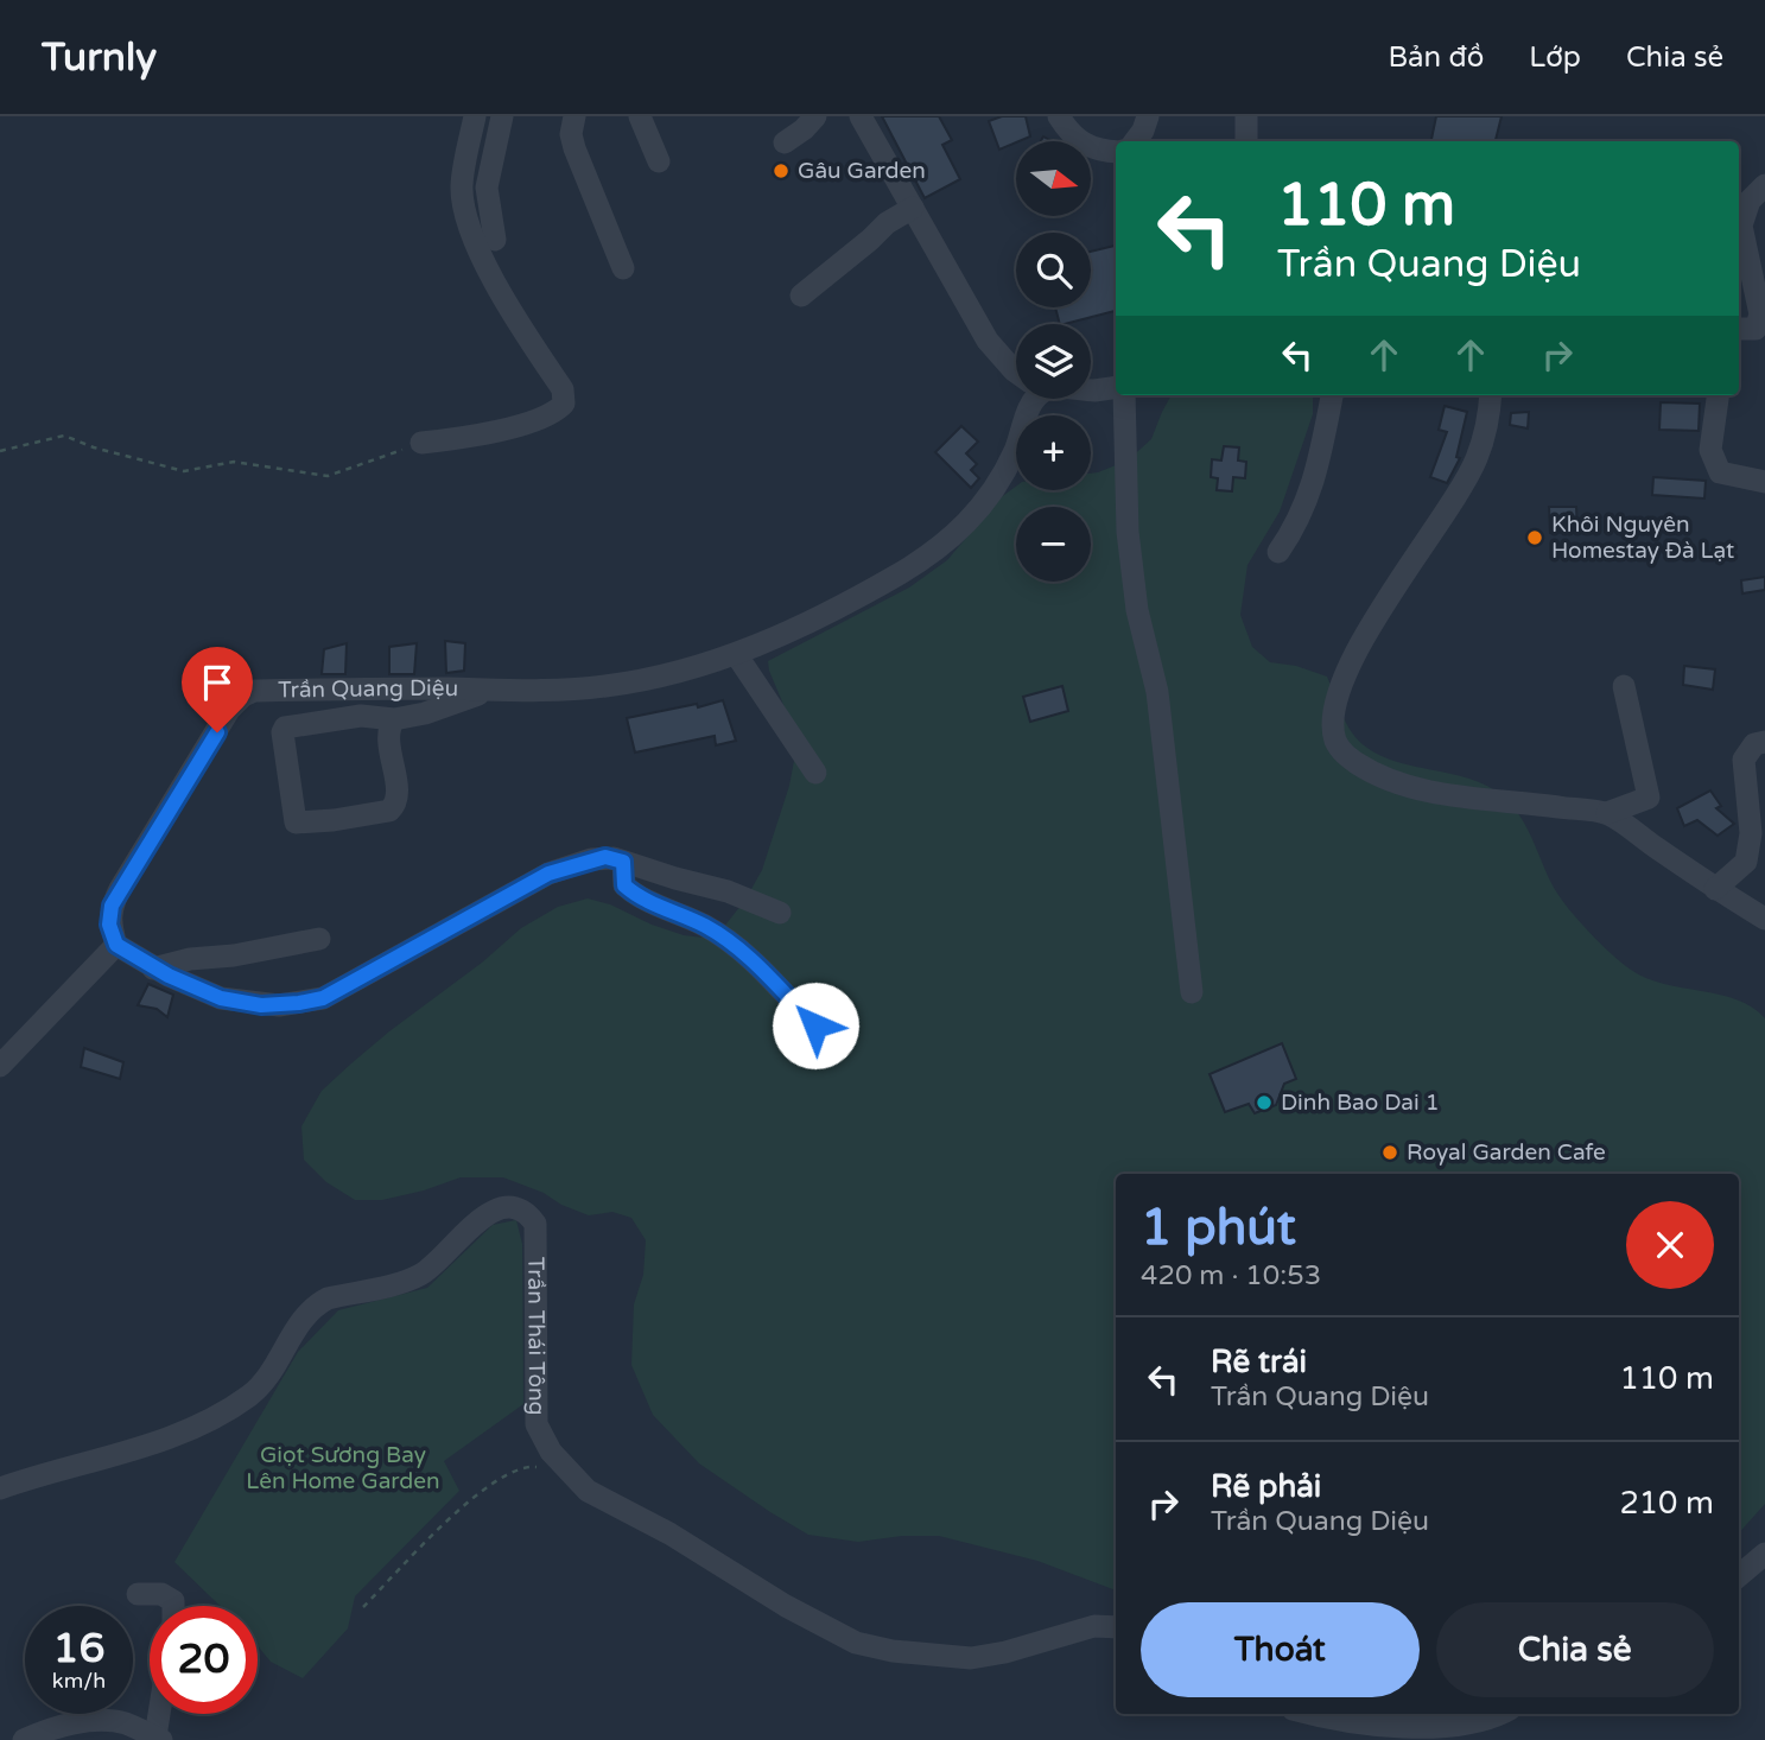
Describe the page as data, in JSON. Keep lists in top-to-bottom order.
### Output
{
  "streets": {
    "street": ["Trần Quang Diệu", "Trần Thái Tông"]
  },
  "parks": ["Giọt Sương Bay Lên Home Garden"],
  "places": [
    "Gâu Garden",
    "Khôi Nguyên Homestay Đà Lạt",
    "Dinh Bao Dai 1",
    "Royal Garden Cafe"
  ],
  "north": "right",
  "page": {
    "header": "Turnly",
    "nav": ["Bản đồ", "Lớp", "Chia sẻ"],
    "map_buttons": ["+", "−"],
    "turn": ["110 m", "Trần Quang Diệu"],
    "heading": ["1 phút", "420 m · 10:53"],
    "list": [
      {
        "name": "Rẽ trái",
        "note": "Trần Quang Diệu",
        "value": "110 m"
      },
      {
        "name": "Rẽ phải",
        "note": "Trần Quang Diệu",
        "value": "210 m"
      }
    ],
    "buttons": ["Thoát", "Chia sẻ"],
    "speed": "16 km/h",
    "limit": "20"
  }
}
